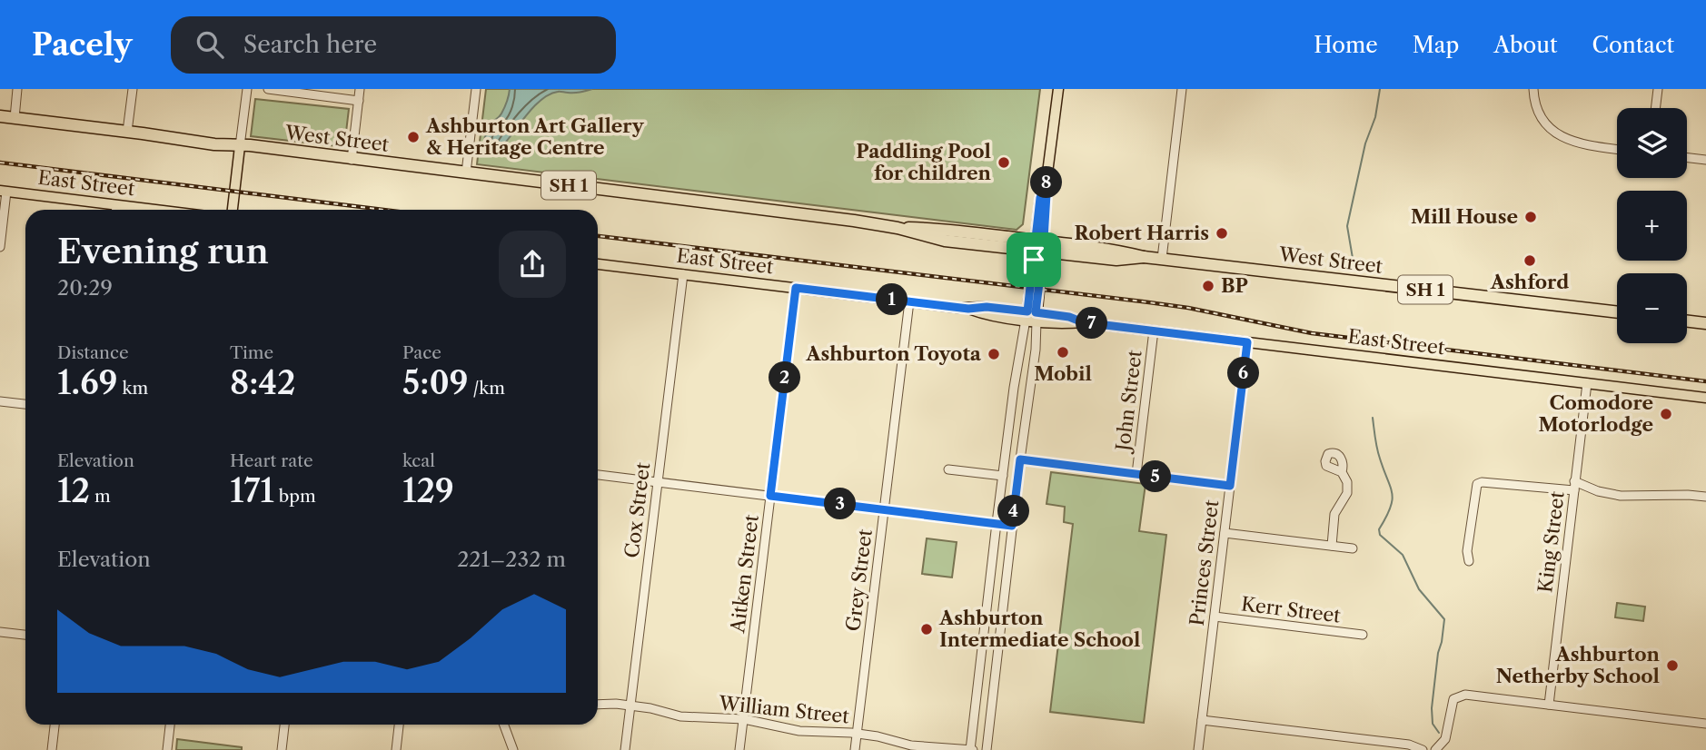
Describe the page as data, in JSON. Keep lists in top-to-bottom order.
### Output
{
  "streets": {
    "highway": ["West Street", "SH 1"],
    "main road": ["East Street"],
    "street": [
      "John Street",
      "Cox Street",
      "King Street",
      "Princes Street",
      "Aitken Street",
      "Grey Street",
      "Kerr Street",
      "William Street"
    ]
  },
  "crossings": [
    ["East Street", "John Street"],
    ["East Street", "Cox Street"],
    ["East Street", "King Street"],
    ["East Street", "Princes Street"],
    ["East Street", "Aitken Street"],
    ["East Street", "Grey Street"],
    ["Cox Street", "William Street"],
    ["Princes Street", "Kerr Street"],
    ["Aitken Street", "William Street"],
    ["Grey Street", "William Street"]
  ],
  "places": [
    "Ashburton Art Gallery & Heritage Centre",
    "Paddling Pool for children",
    "Mill House",
    "Robert Harris",
    "Ashford",
    "BP",
    "Mobil",
    "Ashburton Toyota",
    "Comodore Motorlodge",
    "Ashburton Intermediate School",
    "Ashburton Netherby School"
  ],
  "page": {
    "header": "Pacely",
    "search": "Search here",
    "nav": [
      "Home",
      "Map",
      "About",
      "Contact"
    ],
    "map_buttons": ["+", "−"],
    "pins": [
      "8",
      "1",
      "7",
      "6",
      "2",
      "5",
      "3",
      "4"
    ],
    "heading": ["Evening run", "20:29"],
    "stats": [
      ["Distance", "1.69 km"],
      ["Time", "8:42"],
      ["Pace", "5:09 /km"],
      ["Elevation", "12 m"],
      ["Heart rate", "171 bpm"],
      ["kcal", "129"]
    ],
    "chart": ["Elevation", "221–232 m"]
  }
}
